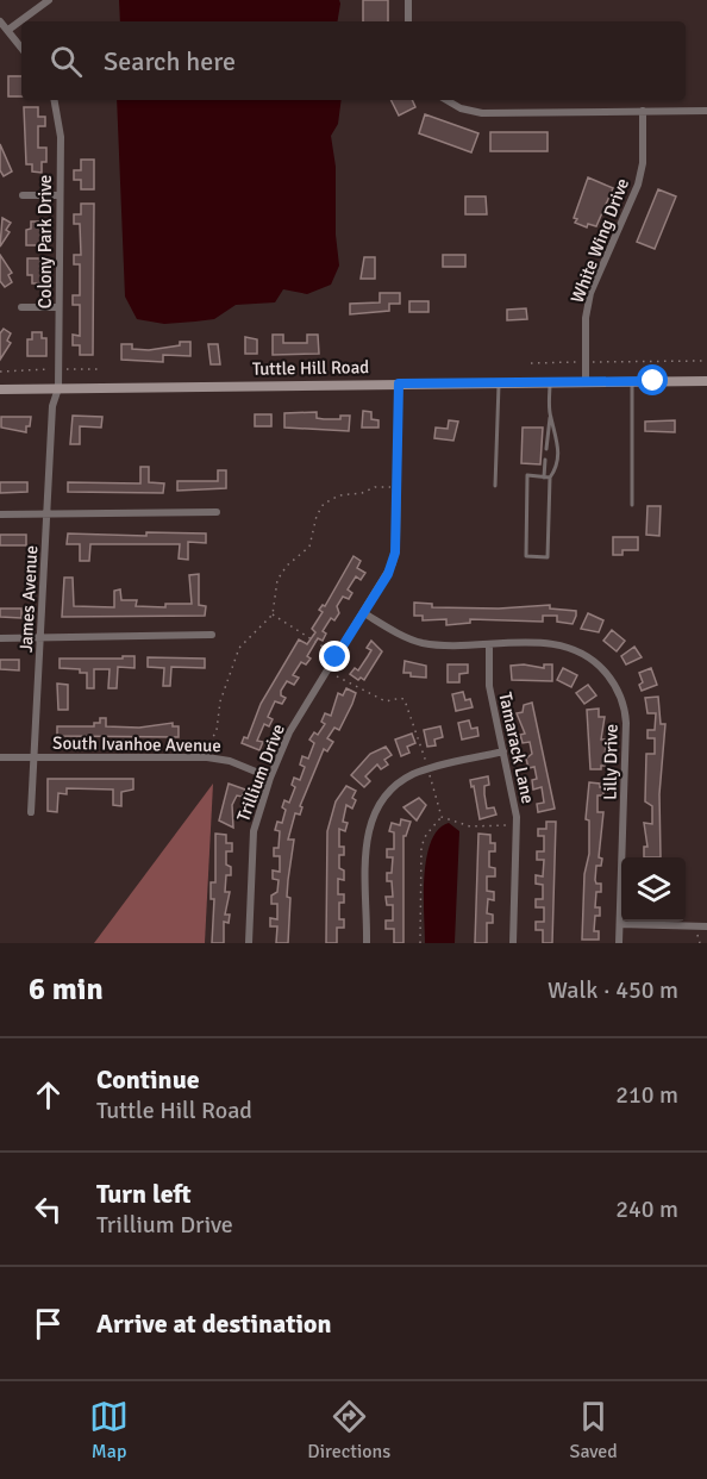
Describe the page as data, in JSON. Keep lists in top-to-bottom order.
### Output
{
  "streets": {
    "main road": ["Tuttle Hill Road"],
    "street": [
      "White Wing Drive",
      "Colony Park Drive",
      "James Avenue",
      "South Ivanhoe Avenue",
      "Tamarack Lane",
      "Lilly Drive",
      "Trillium Drive"
    ]
  },
  "crossings": [
    ["White Wing Drive", "Tuttle Hill Road"],
    ["Colony Park Drive", "Tuttle Hill Road"],
    ["Colony Park Drive", "James Avenue"],
    ["Tuttle Hill Road", "James Avenue"],
    ["Tuttle Hill Road", "Trillium Drive"],
    ["James Avenue", "South Ivanhoe Avenue"],
    ["South Ivanhoe Avenue", "Trillium Drive"],
    ["Tamarack Lane", "Lilly Drive"],
    ["Lilly Drive", "Trillium Drive"]
  ],
  "page": {
    "search": "Search here",
    "heading": ["6 min", "Walk · 450 m"],
    "list": [
      ["Continue", "Tuttle Hill Road", "210 m"],
      ["Turn left", "Trillium Drive", "240 m"],
      "Arrive at destination"
    ],
    "nav": ["Map", "Directions", "Saved"]
  }
}
